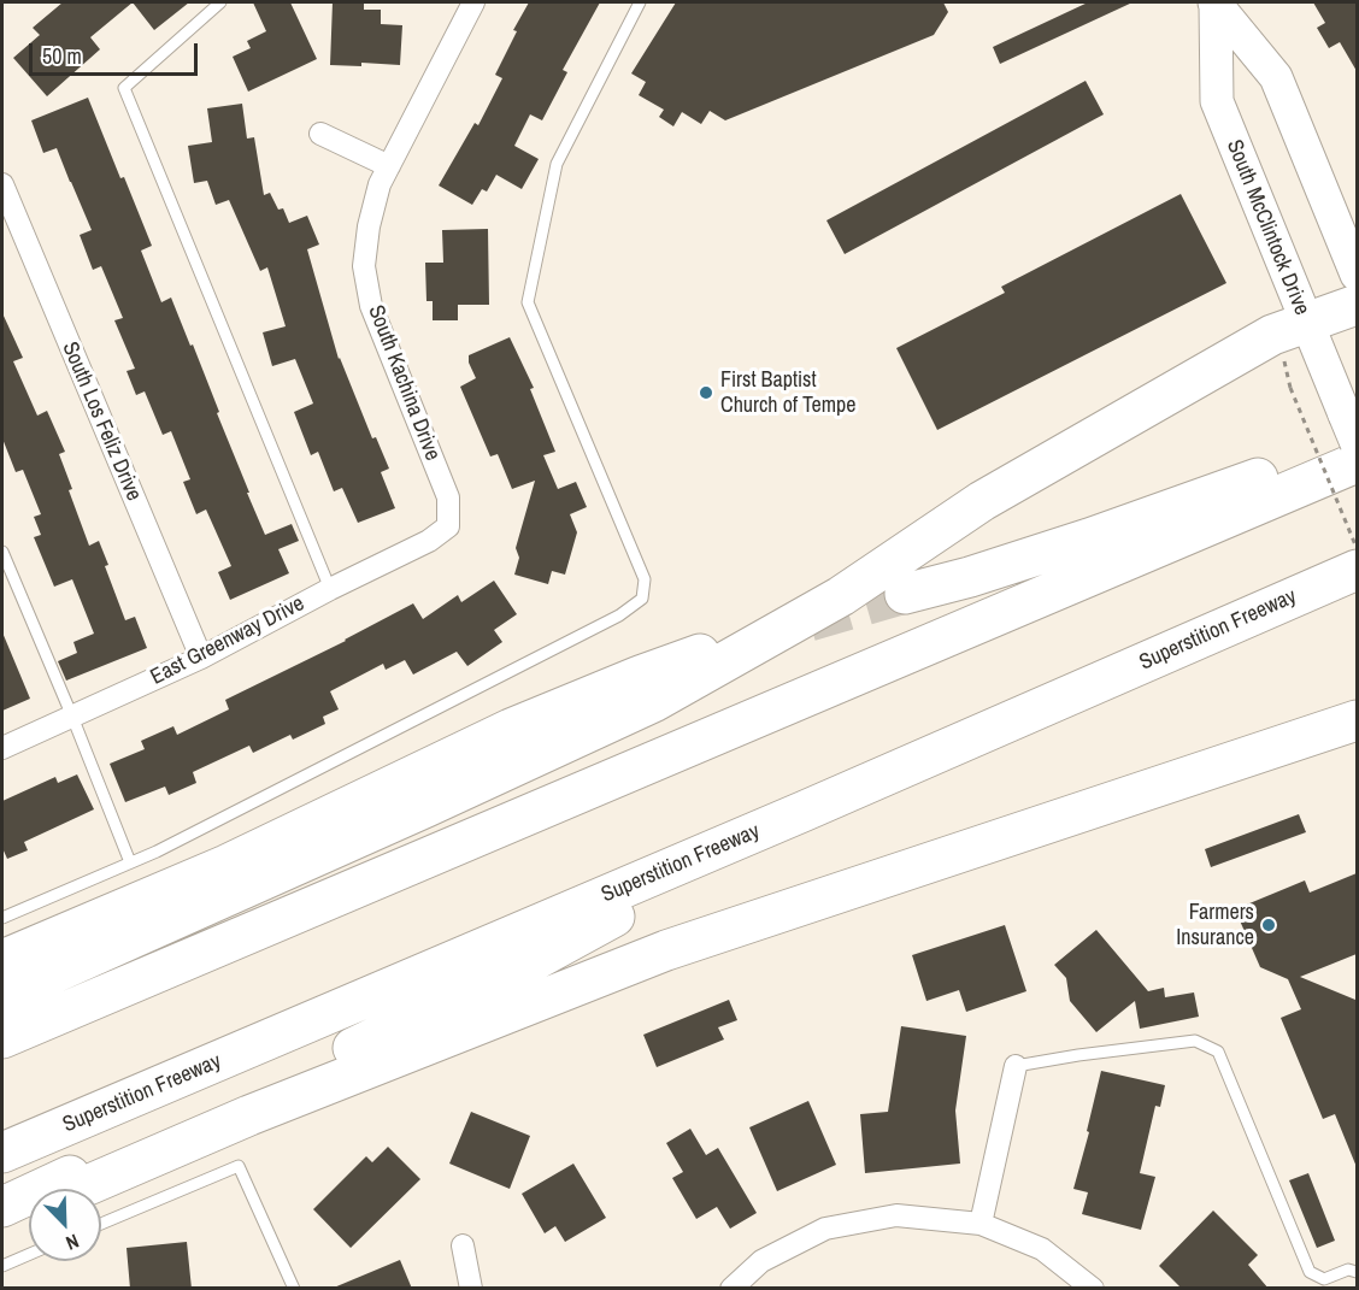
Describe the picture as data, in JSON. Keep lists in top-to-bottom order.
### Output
{
  "streets": {
    "highway": ["Superstition Freeway"],
    "main road": ["South McClintock Drive"],
    "street": ["South Kachina Drive", "South Los Feliz Drive", "East Greenway Drive"]
  },
  "crossings": [
    ["South Kachina Drive", "East Greenway Drive"],
    ["South Los Feliz Drive", "East Greenway Drive"]
  ],
  "places": ["First Baptist Church of Tempe", "Farmers Insurance"],
  "scale_bar": "50 m",
  "north": "bottom right"
}
